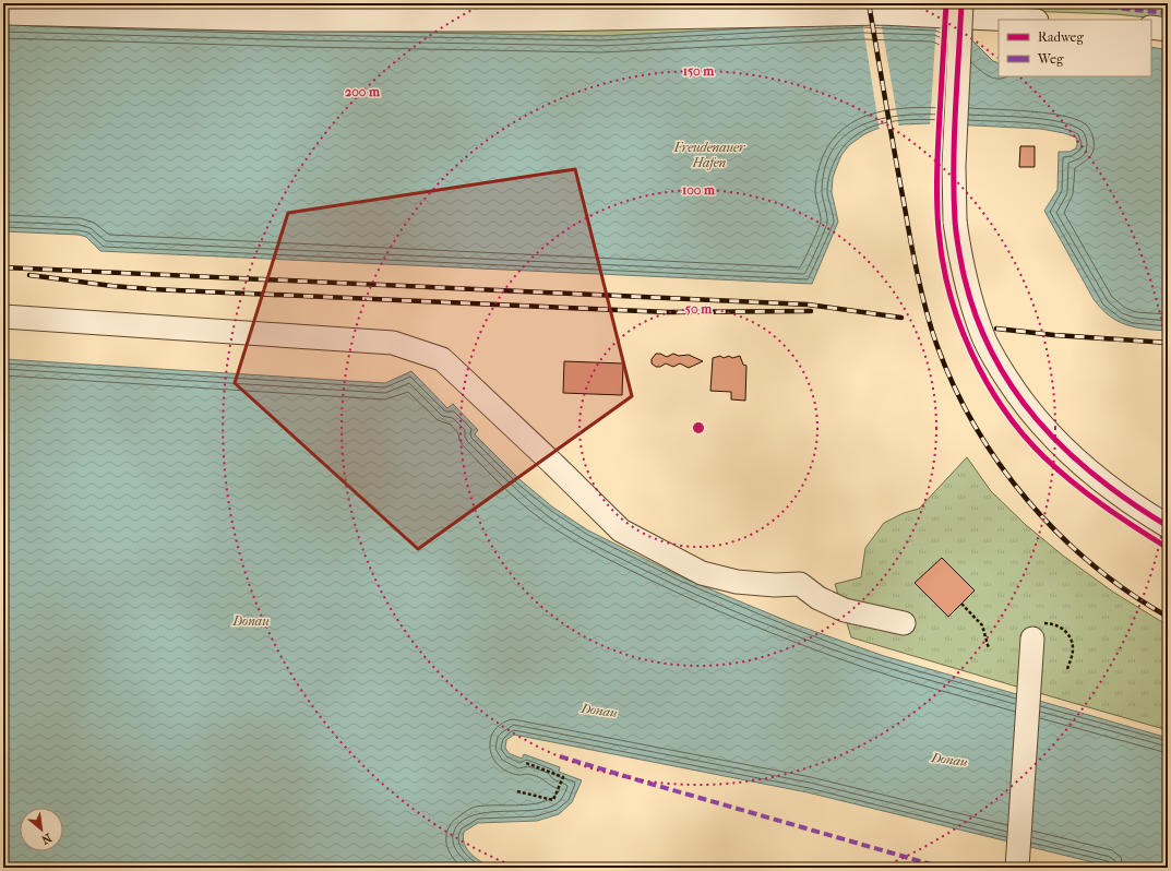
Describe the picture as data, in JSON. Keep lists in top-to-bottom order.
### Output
{
  "water": ["Freudenauer Hafen", "Donau"],
  "legend": ["Radweg", "Weg"],
  "north": "bottom right",
  "rings": [
    "150 m",
    "200 m",
    "100 m",
    "50 m"
  ]
}
